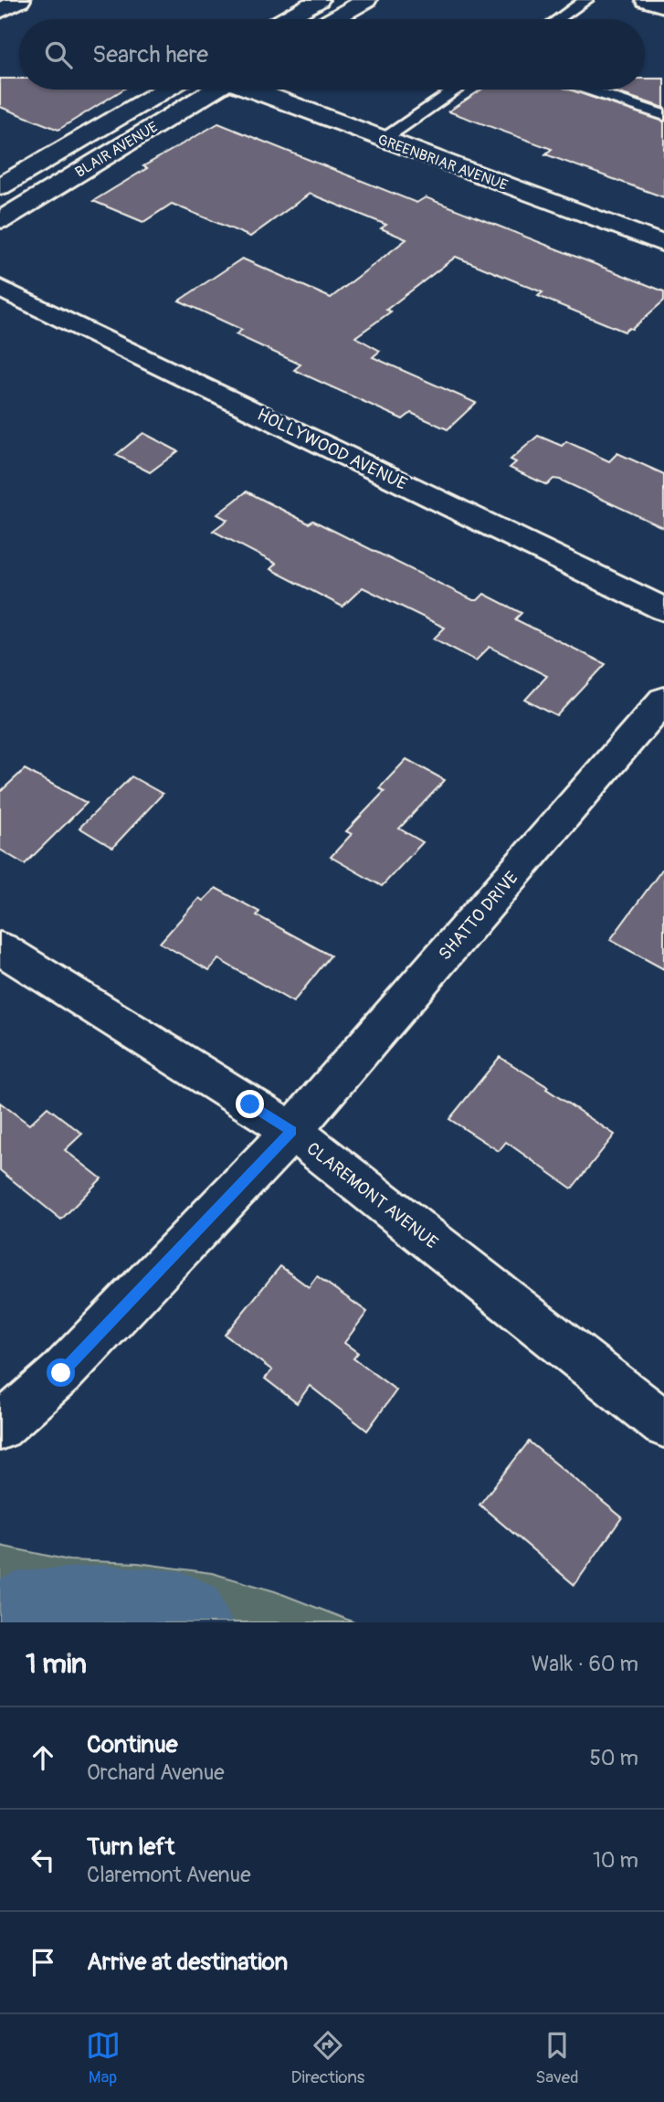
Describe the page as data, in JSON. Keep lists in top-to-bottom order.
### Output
{
  "streets": {
    "street": [
      "BLAIR AVENUE",
      "GREENBRIAR AVENUE",
      "HOLLYWOOD AVENUE",
      "SHATTO DRIVE",
      "CLAREMONT AVENUE"
    ]
  },
  "crossings": [
    ["SHATTO DRIVE", "CLAREMONT AVENUE"]
  ],
  "page": {
    "search": "Search here",
    "heading": ["1 min", "Walk · 60 m"],
    "list": [
      ["Continue", "Orchard Avenue", "50 m"],
      ["Turn left", "Claremont Avenue", "10 m"],
      "Arrive at destination"
    ],
    "nav": ["Map", "Directions", "Saved"]
  }
}
